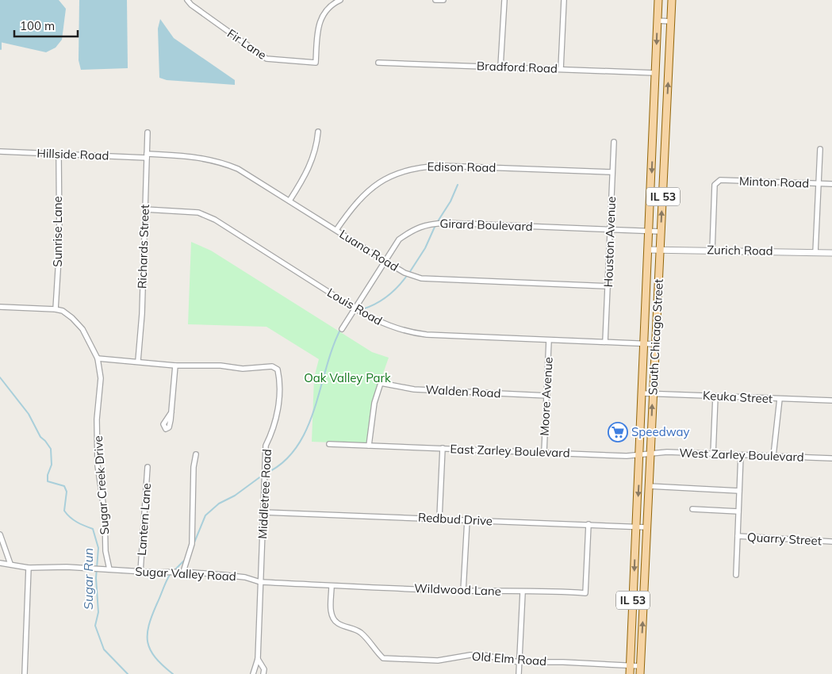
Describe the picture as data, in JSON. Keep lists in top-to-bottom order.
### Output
{
  "streets": {
    "main road": ["IL 53", "South Chicago Street"],
    "street": [
      "Fir Lane",
      "Bradford Road",
      "Hillside Road",
      "Edison Road",
      "Minton Road",
      "Girard Boulevard",
      "Sunrise Lane",
      "Houston Avenue",
      "Richards Street",
      "Luana Road",
      "Zurich Road",
      "Louis Road",
      "Walden Road",
      "Moore Avenue",
      "Keuka Street",
      "East Zarley Boulevard",
      "West Zarley Boulevard",
      "Sugar Creek Drive",
      "Middletree Road",
      "Lantern Lane",
      "Redbud Drive",
      "Quarry Street",
      "Sugar Valley Road",
      "Wildwood Lane",
      "Old Elm Road"
    ]
  },
  "crossings": [
    ["Bradford Road", "South Chicago Street"],
    ["Hillside Road", "Sunrise Lane"],
    ["Hillside Road", "Richards Street"],
    ["Hillside Road", "Luana Road"],
    ["Edison Road", "Houston Avenue"],
    ["Edison Road", "Luana Road"],
    ["Minton Road", "Zurich Road"],
    ["Girard Boulevard", "Houston Avenue"],
    ["Girard Boulevard", "Luana Road"],
    ["Girard Boulevard", "Louis Road"],
    ["Girard Boulevard", "South Chicago Street"],
    ["Sunrise Lane", "Sugar Creek Drive"],
    ["Houston Avenue", "Luana Road"],
    ["Houston Avenue", "Louis Road"],
    ["Richards Street", "Luana Road"],
    ["Richards Street", "Louis Road"],
    ["Richards Street", "Middletree Road"],
    ["Zurich Road", "South Chicago Street"],
    ["Louis Road", "South Chicago Street"],
    ["Louis Road", "Moore Avenue"],
    ["South Chicago Street", "Keuka Street"],
    ["South Chicago Street", "East Zarley Boulevard"],
    ["South Chicago Street", "West Zarley Boulevard"],
    ["South Chicago Street", "Redbud Drive"],
    ["South Chicago Street", "Old Elm Road"],
    ["Walden Road", "Moore Avenue"],
    ["Walden Road", "East Zarley Boulevard"],
    ["Moore Avenue", "East Zarley Boulevard"],
    ["East Zarley Boulevard", "West Zarley Boulevard"],
    ["Sugar Creek Drive", "Middletree Road"],
    ["Sugar Creek Drive", "Sugar Valley Road"],
    ["Middletree Road", "Redbud Drive"],
    ["Middletree Road", "Sugar Valley Road"],
    ["Middletree Road", "Wildwood Lane"],
    ["Lantern Lane", "Sugar Valley Road"],
    ["Redbud Drive", "Wildwood Lane"],
    ["Sugar Valley Road", "Wildwood Lane"],
    ["Wildwood Lane", "Old Elm Road"]
  ],
  "water": ["Sugar Run"],
  "parks": ["Oak Valley Park"],
  "places": {
    "supermarket": ["Speedway"]
  },
  "scale_bar": "100 m"
}
